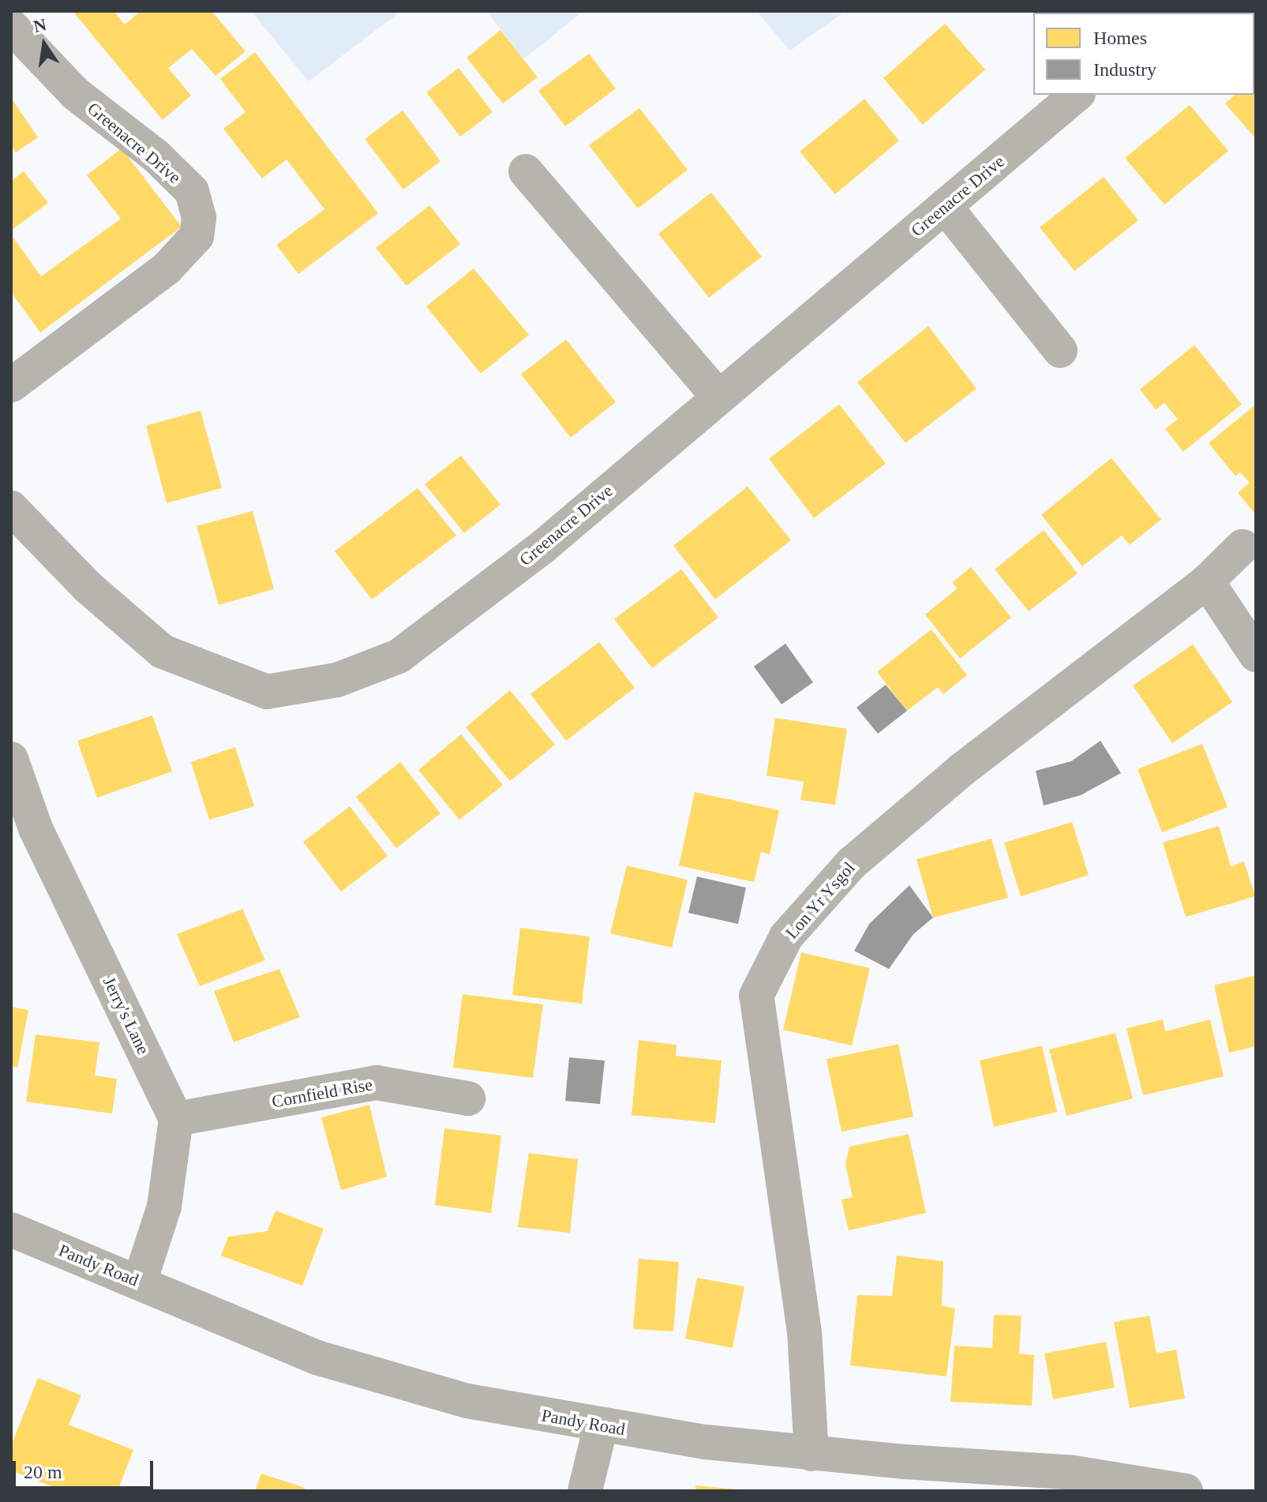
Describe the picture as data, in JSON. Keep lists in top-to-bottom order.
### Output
{
  "streets": {
    "street": [
      "Greenacre Drive",
      "Lon Yr Ysgol",
      "Jerry's Lane",
      "Cornfield Rise",
      "Pandy Road"
    ]
  },
  "crossings": [
    ["Lon Yr Ysgol", "Pandy Road"],
    ["Jerry's Lane", "Cornfield Rise"]
  ],
  "legend": ["Homes", "Industry"],
  "scale_bar": "20 m",
  "north": "top"
}
